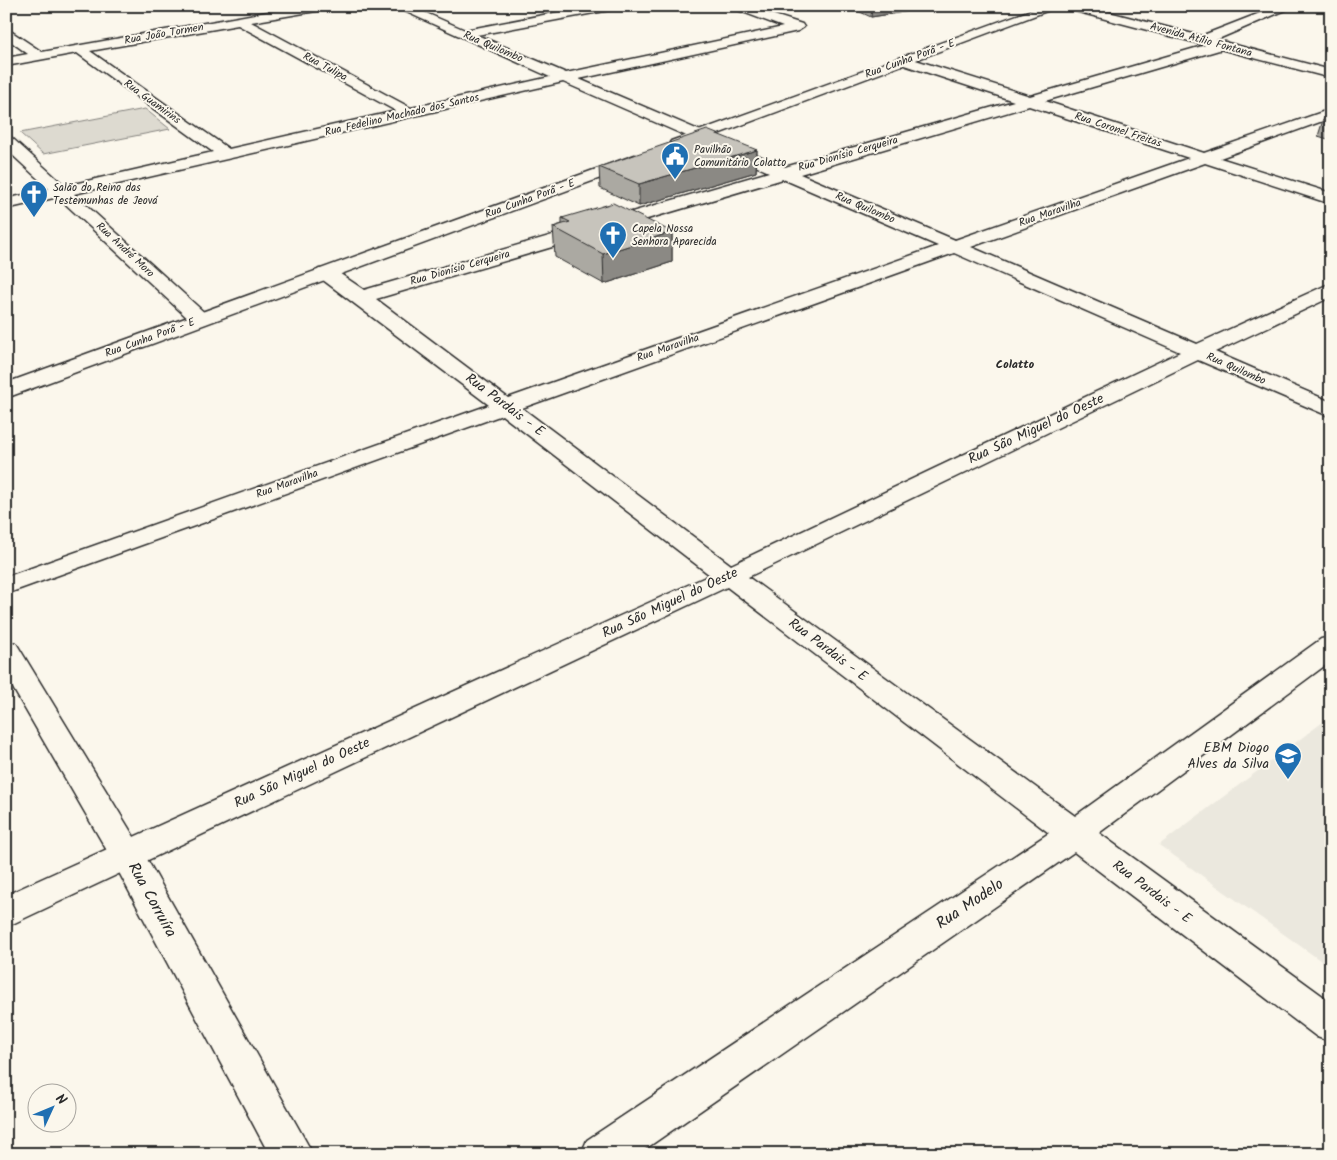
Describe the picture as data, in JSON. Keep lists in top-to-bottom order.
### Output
{
  "streets": {
    "street": [
      "Rua João Tormen",
      "Avenida Atílio Fontana",
      "Rua Quilombo",
      "Rua Cunha Porã - E",
      "Rua Tulipa",
      "Rua Guamirins",
      "Rua Fedelino Machado dos Santos",
      "Rua Coronel Freitas",
      "Rua Dionísio Cerqueira",
      "Rua Maravilha",
      "Rua André Moro",
      "Rua Pardais - E",
      "Rua São Miguel do Oeste",
      "Rua Corruíra",
      "Rua Modelo"
    ]
  },
  "crossings": [
    ["Rua João Tormen", "Rua Tulipa"],
    ["Rua João Tormen", "Rua Guamirins"],
    ["Avenida Atílio Fontana", "Rua Dionísio Cerqueira"],
    ["Rua Quilombo", "Rua Cunha Porã - E"],
    ["Rua Quilombo", "Rua Fedelino Machado dos Santos"],
    ["Rua Quilombo", "Rua Dionísio Cerqueira"],
    ["Rua Quilombo", "Rua Maravilha"],
    ["Rua Quilombo", "Rua São Miguel do Oeste"],
    ["Rua Cunha Porã - E", "Rua Coronel Freitas"],
    ["Rua Cunha Porã - E", "Rua André Moro"],
    ["Rua Cunha Porã - E", "Rua Pardais - E"],
    ["Rua Tulipa", "Rua Fedelino Machado dos Santos"],
    ["Rua Guamirins", "Rua Fedelino Machado dos Santos"],
    ["Rua Fedelino Machado dos Santos", "Rua André Moro"],
    ["Rua Coronel Freitas", "Rua Dionísio Cerqueira"],
    ["Rua Coronel Freitas", "Rua Maravilha"],
    ["Rua Dionísio Cerqueira", "Rua Pardais - E"],
    ["Rua Maravilha", "Rua Pardais - E"],
    ["Rua Pardais - E", "Rua São Miguel do Oeste"],
    ["Rua Pardais - E", "Rua Modelo"],
    ["Rua São Miguel do Oeste", "Rua Corruíra"]
  ],
  "districts": ["Colatto"],
  "places": {
    "public building": ["Pavilhão Comunitário Colatto"],
    "church": ["Salão do Reino das Testemunhas de Jeová", "Capela Nossa Senhora Aparecida"],
    "school or university": ["EBM Diogo Alves da Silva"]
  },
  "north": "top right"
}
